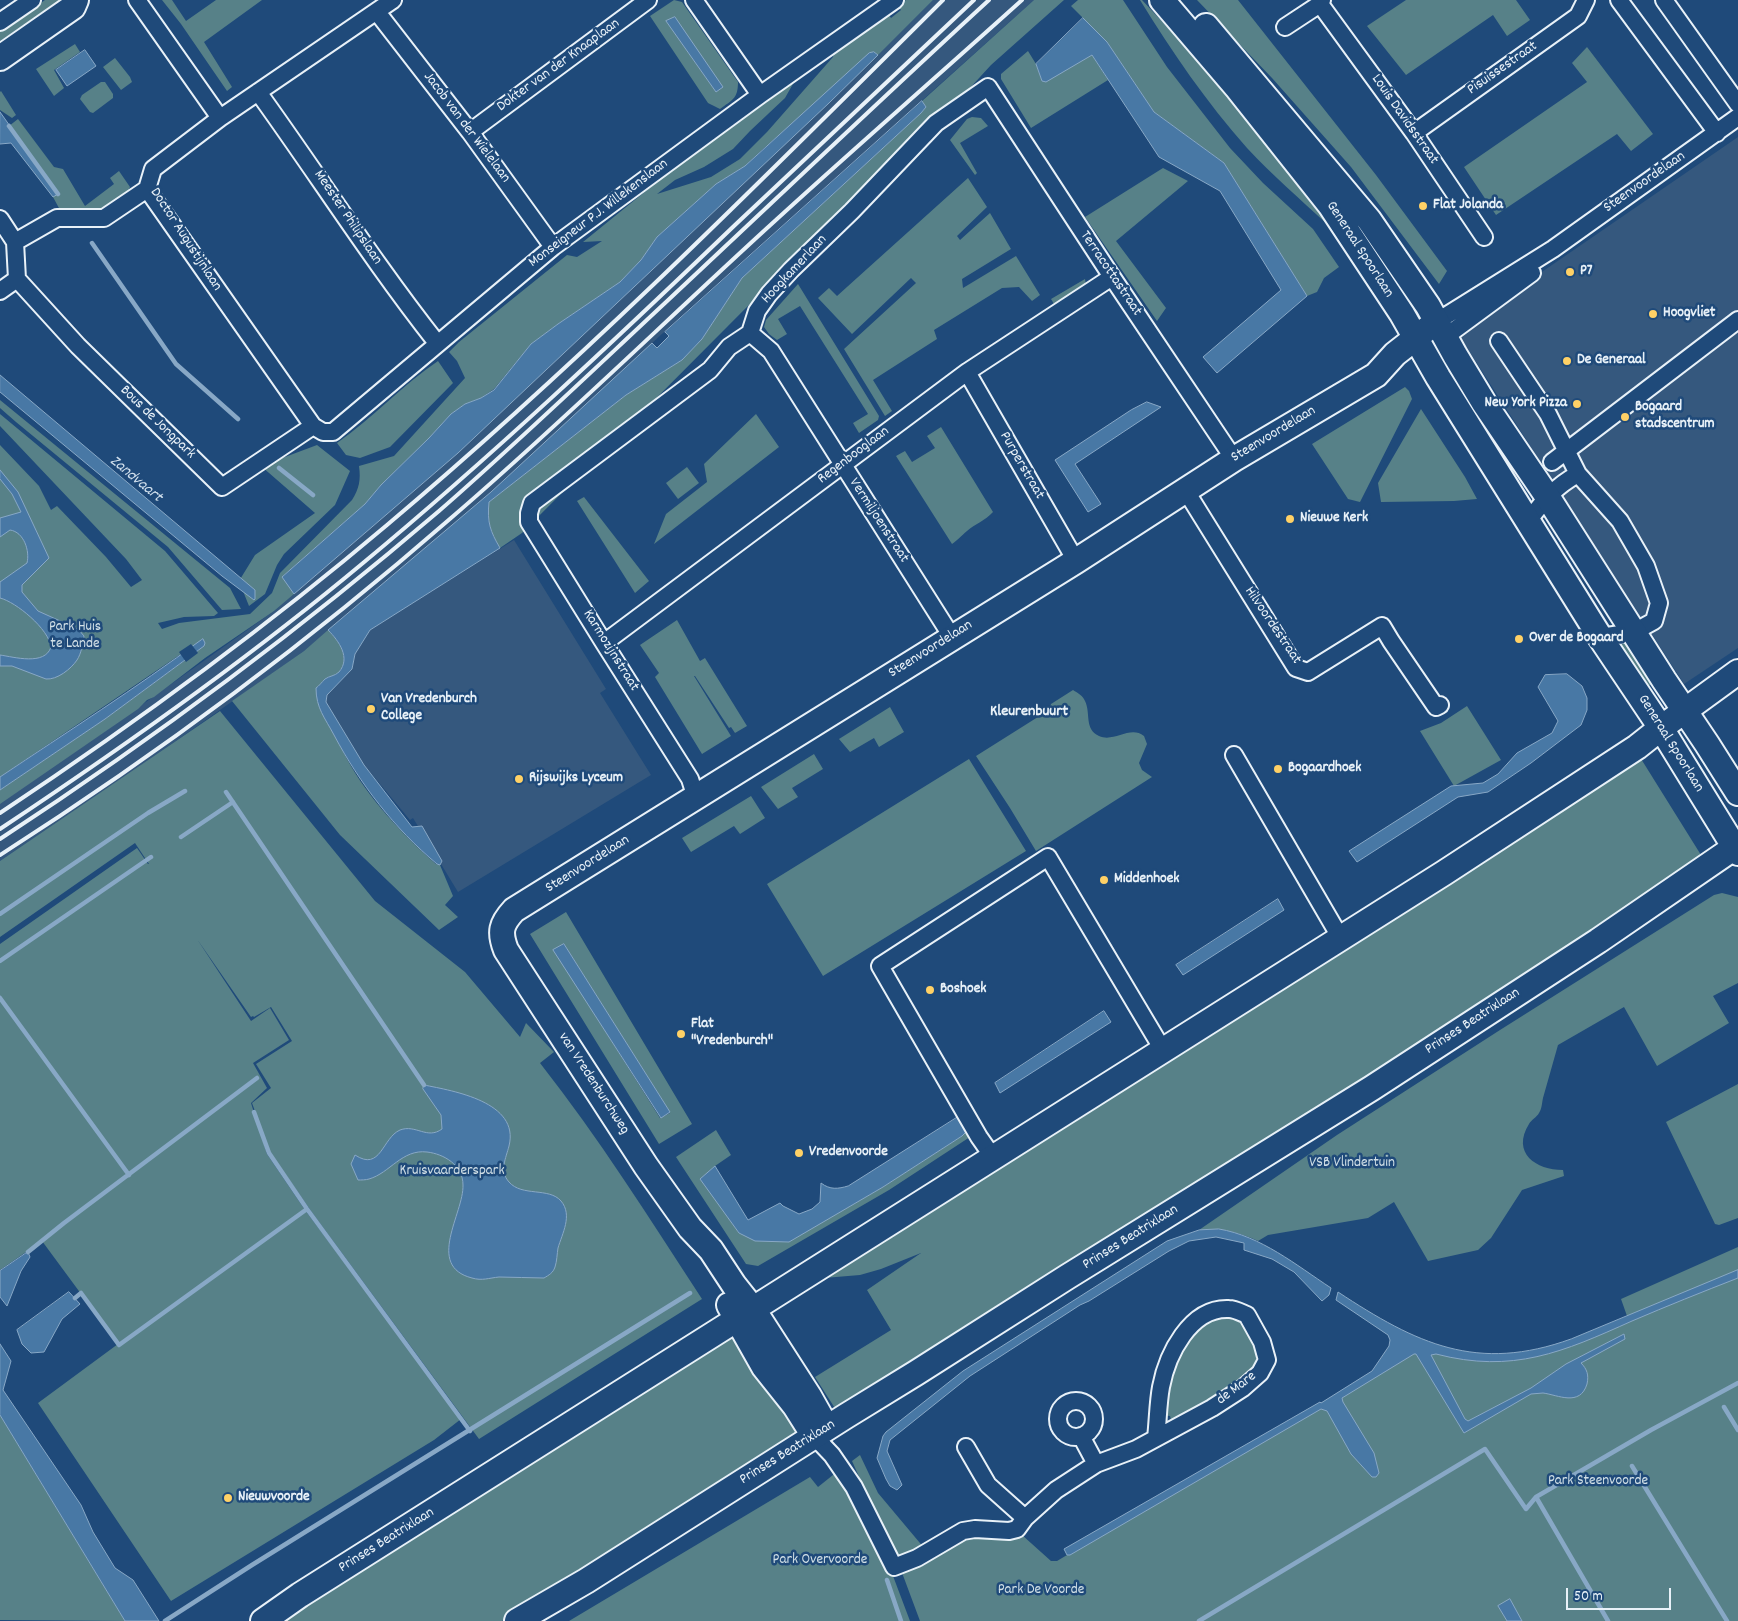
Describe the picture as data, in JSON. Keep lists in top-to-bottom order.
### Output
{
  "streets": {
    "main road": [
      "Steenvoordelaan",
      "Generaal Spoorlaan",
      "Prinses Beatrixlaan",
      "van Vredenburchweg"
    ],
    "street": [
      "Dokter van der Knaaplaan",
      "Pisuissestraat",
      "Louis Davidsstraat",
      "Jacob van der Wielelaan",
      "Monseigneur P.J. Willekenslaan",
      "Meester Philipslaan",
      "Doctor Augustijnlaan",
      "Hoogkamerlaan",
      "Terracottastraat",
      "Bous de Jongpark",
      "Regenbooglaan",
      "Purperstraat",
      "Vermiljoenstraat",
      "Hilvoordestraat",
      "Karmozijnstraat",
      "de Mare"
    ]
  },
  "crossings": [
    ["Dokter van der Knaaplaan", "Jacob van der Wielelaan"],
    ["Pisuissestraat", "Louis Davidsstraat"],
    ["Jacob van der Wielelaan", "Monseigneur P.J. Willekenslaan"],
    ["Jacob van der Wielelaan", "Doctor Augustijnlaan"],
    ["Steenvoordelaan", "Generaal Spoorlaan"],
    ["Steenvoordelaan", "Terracottastraat"],
    ["Steenvoordelaan", "Purperstraat"],
    ["Steenvoordelaan", "Vermiljoenstraat"],
    ["Steenvoordelaan", "Hilvoordestraat"],
    ["Steenvoordelaan", "Karmozijnstraat"],
    ["Steenvoordelaan", "van Vredenburchweg"],
    ["Monseigneur P.J. Willekenslaan", "Meester Philipslaan"],
    ["Monseigneur P.J. Willekenslaan", "Doctor Augustijnlaan"],
    ["Monseigneur P.J. Willekenslaan", "Bous de Jongpark"],
    ["Meester Philipslaan", "Doctor Augustijnlaan"],
    ["Doctor Augustijnlaan", "Bous de Jongpark"],
    ["Generaal Spoorlaan", "Prinses Beatrixlaan"],
    ["Hoogkamerlaan", "Terracottastraat"],
    ["Hoogkamerlaan", "Vermiljoenstraat"],
    ["Hoogkamerlaan", "Karmozijnstraat"],
    ["Terracottastraat", "Regenbooglaan"],
    ["Regenbooglaan", "Purperstraat"],
    ["Regenbooglaan", "Vermiljoenstraat"],
    ["Regenbooglaan", "Karmozijnstraat"],
    ["Vermiljoenstraat", "Karmozijnstraat"],
    ["Prinses Beatrixlaan", "van Vredenburchweg"],
    ["van Vredenburchweg", "de Mare"]
  ],
  "districts": ["Kleurenbuurt"],
  "water": ["Zandvaart"],
  "parks": [
    "Park Huis te Lande",
    "VSB Vlindertuin",
    "Kruisvaarderspark",
    "Park Steenvoorde",
    "Park Overvoorde",
    "Park De Voorde"
  ],
  "places": [
    "Flat Jolanda",
    "P7",
    "Hoogvliet",
    "De Generaal",
    "New York Pizza",
    "Bogaard stadscentrum",
    "Nieuwe Kerk",
    "Over de Bogaard",
    "Van Vredenburch College",
    "Bogaardhoek",
    "Rijswijks Lyceum",
    "Middenhoek",
    "Boshoek",
    "Flat \"Vredenburch\"",
    "Vredenvoorde",
    "Nieuwvoorde"
  ],
  "scale_bar": "50 m"
}
